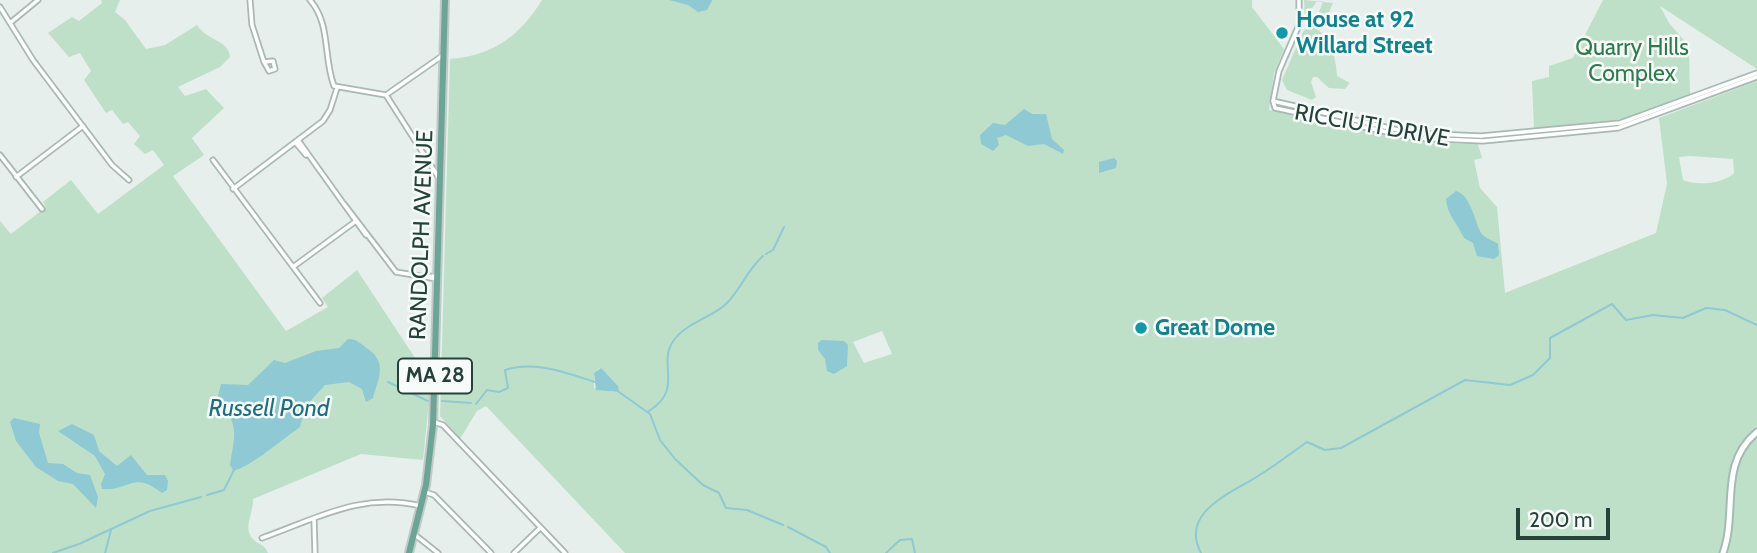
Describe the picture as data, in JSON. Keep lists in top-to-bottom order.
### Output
{
  "streets": {
    "main road": ["RANDOLPH AVENUE", "MA 28"],
    "street": ["RICCIUTI DRIVE"]
  },
  "water": ["Russell Pond"],
  "parks": ["Quarry Hills Complex"],
  "places": ["House at 92 Willard Street", "Great Dome"],
  "scale_bar": "200 m"
}
